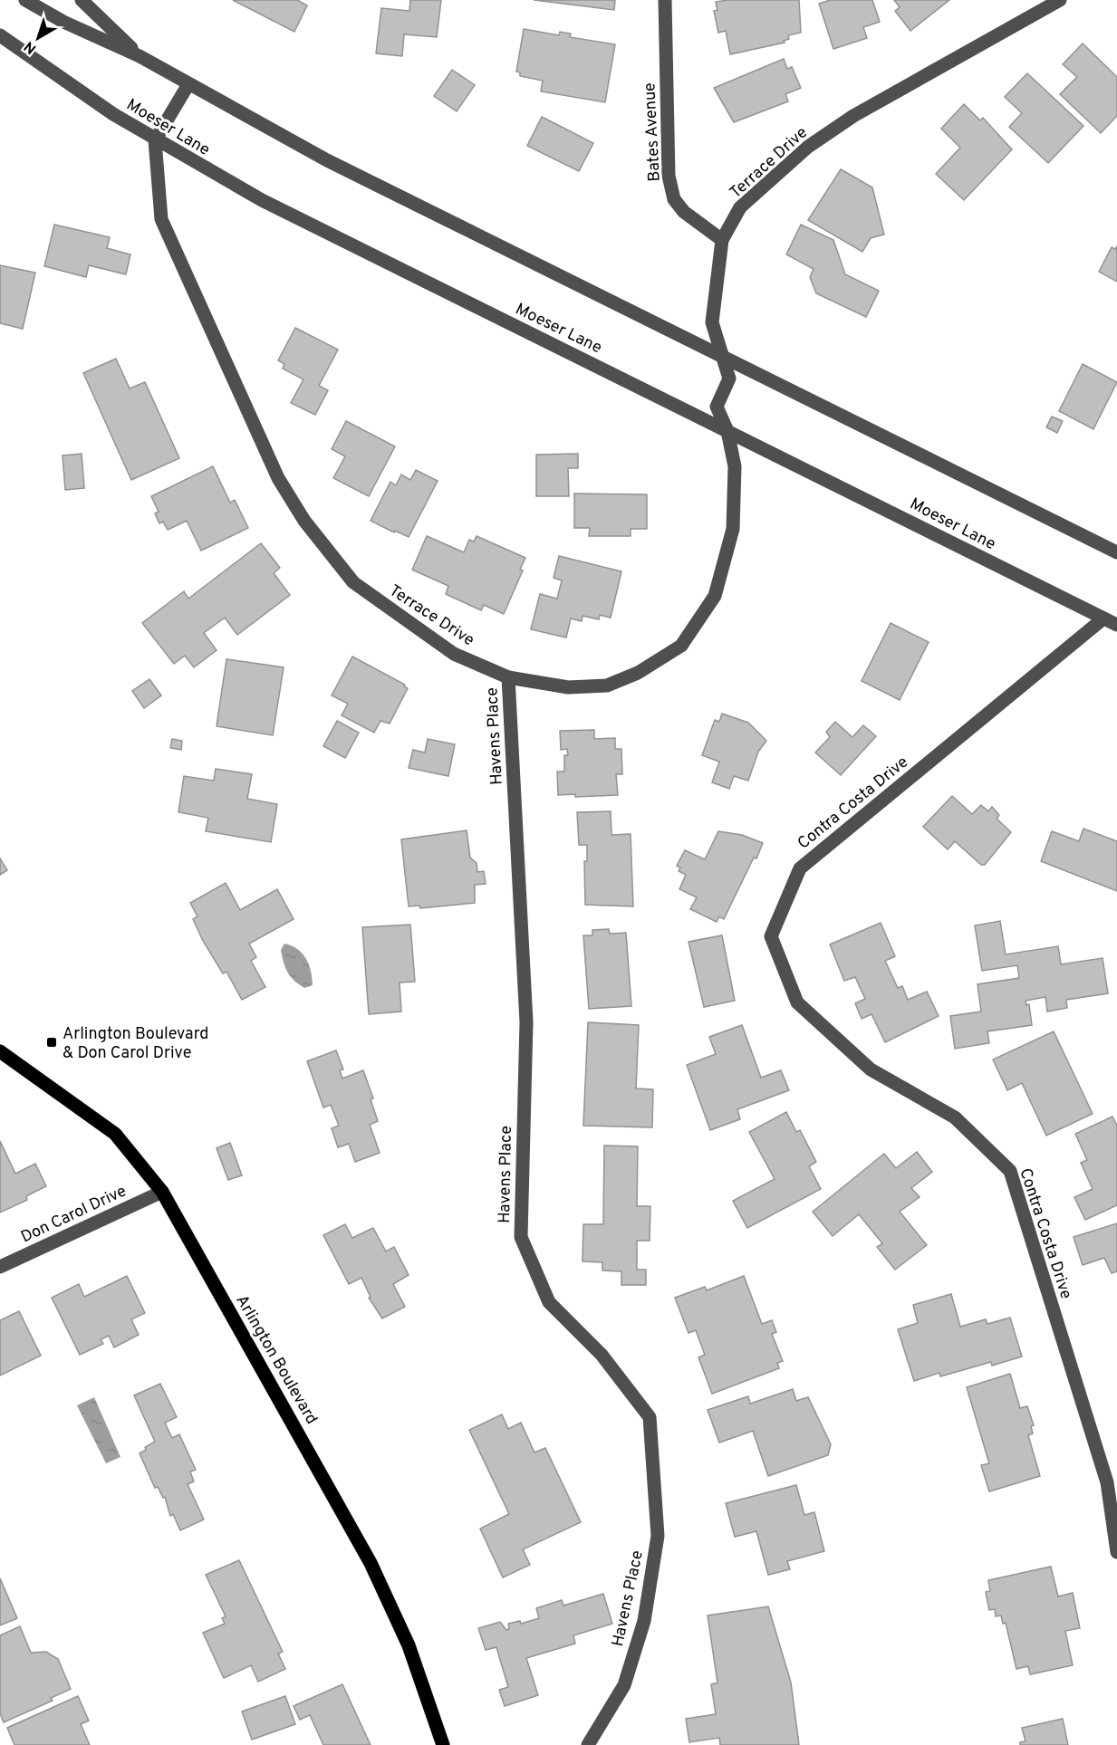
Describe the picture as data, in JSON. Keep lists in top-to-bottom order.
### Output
{
  "streets": {
    "main road": ["Arlington Boulevard"],
    "street": [
      "Moeser Lane",
      "Bates Avenue",
      "Terrace Drive",
      "Havens Place",
      "Contra Costa Drive",
      "Don Carol Drive"
    ]
  },
  "crossings": [
    ["Moeser Lane", "Terrace Drive"],
    ["Moeser Lane", "Contra Costa Drive"],
    ["Bates Avenue", "Terrace Drive"],
    ["Terrace Drive", "Havens Place"],
    ["Don Carol Drive", "Arlington Boulevard"]
  ],
  "places": {
    "transit": ["Arlington Boulevard & Don Carol Drive"]
  },
  "north": "bottom left"
}
